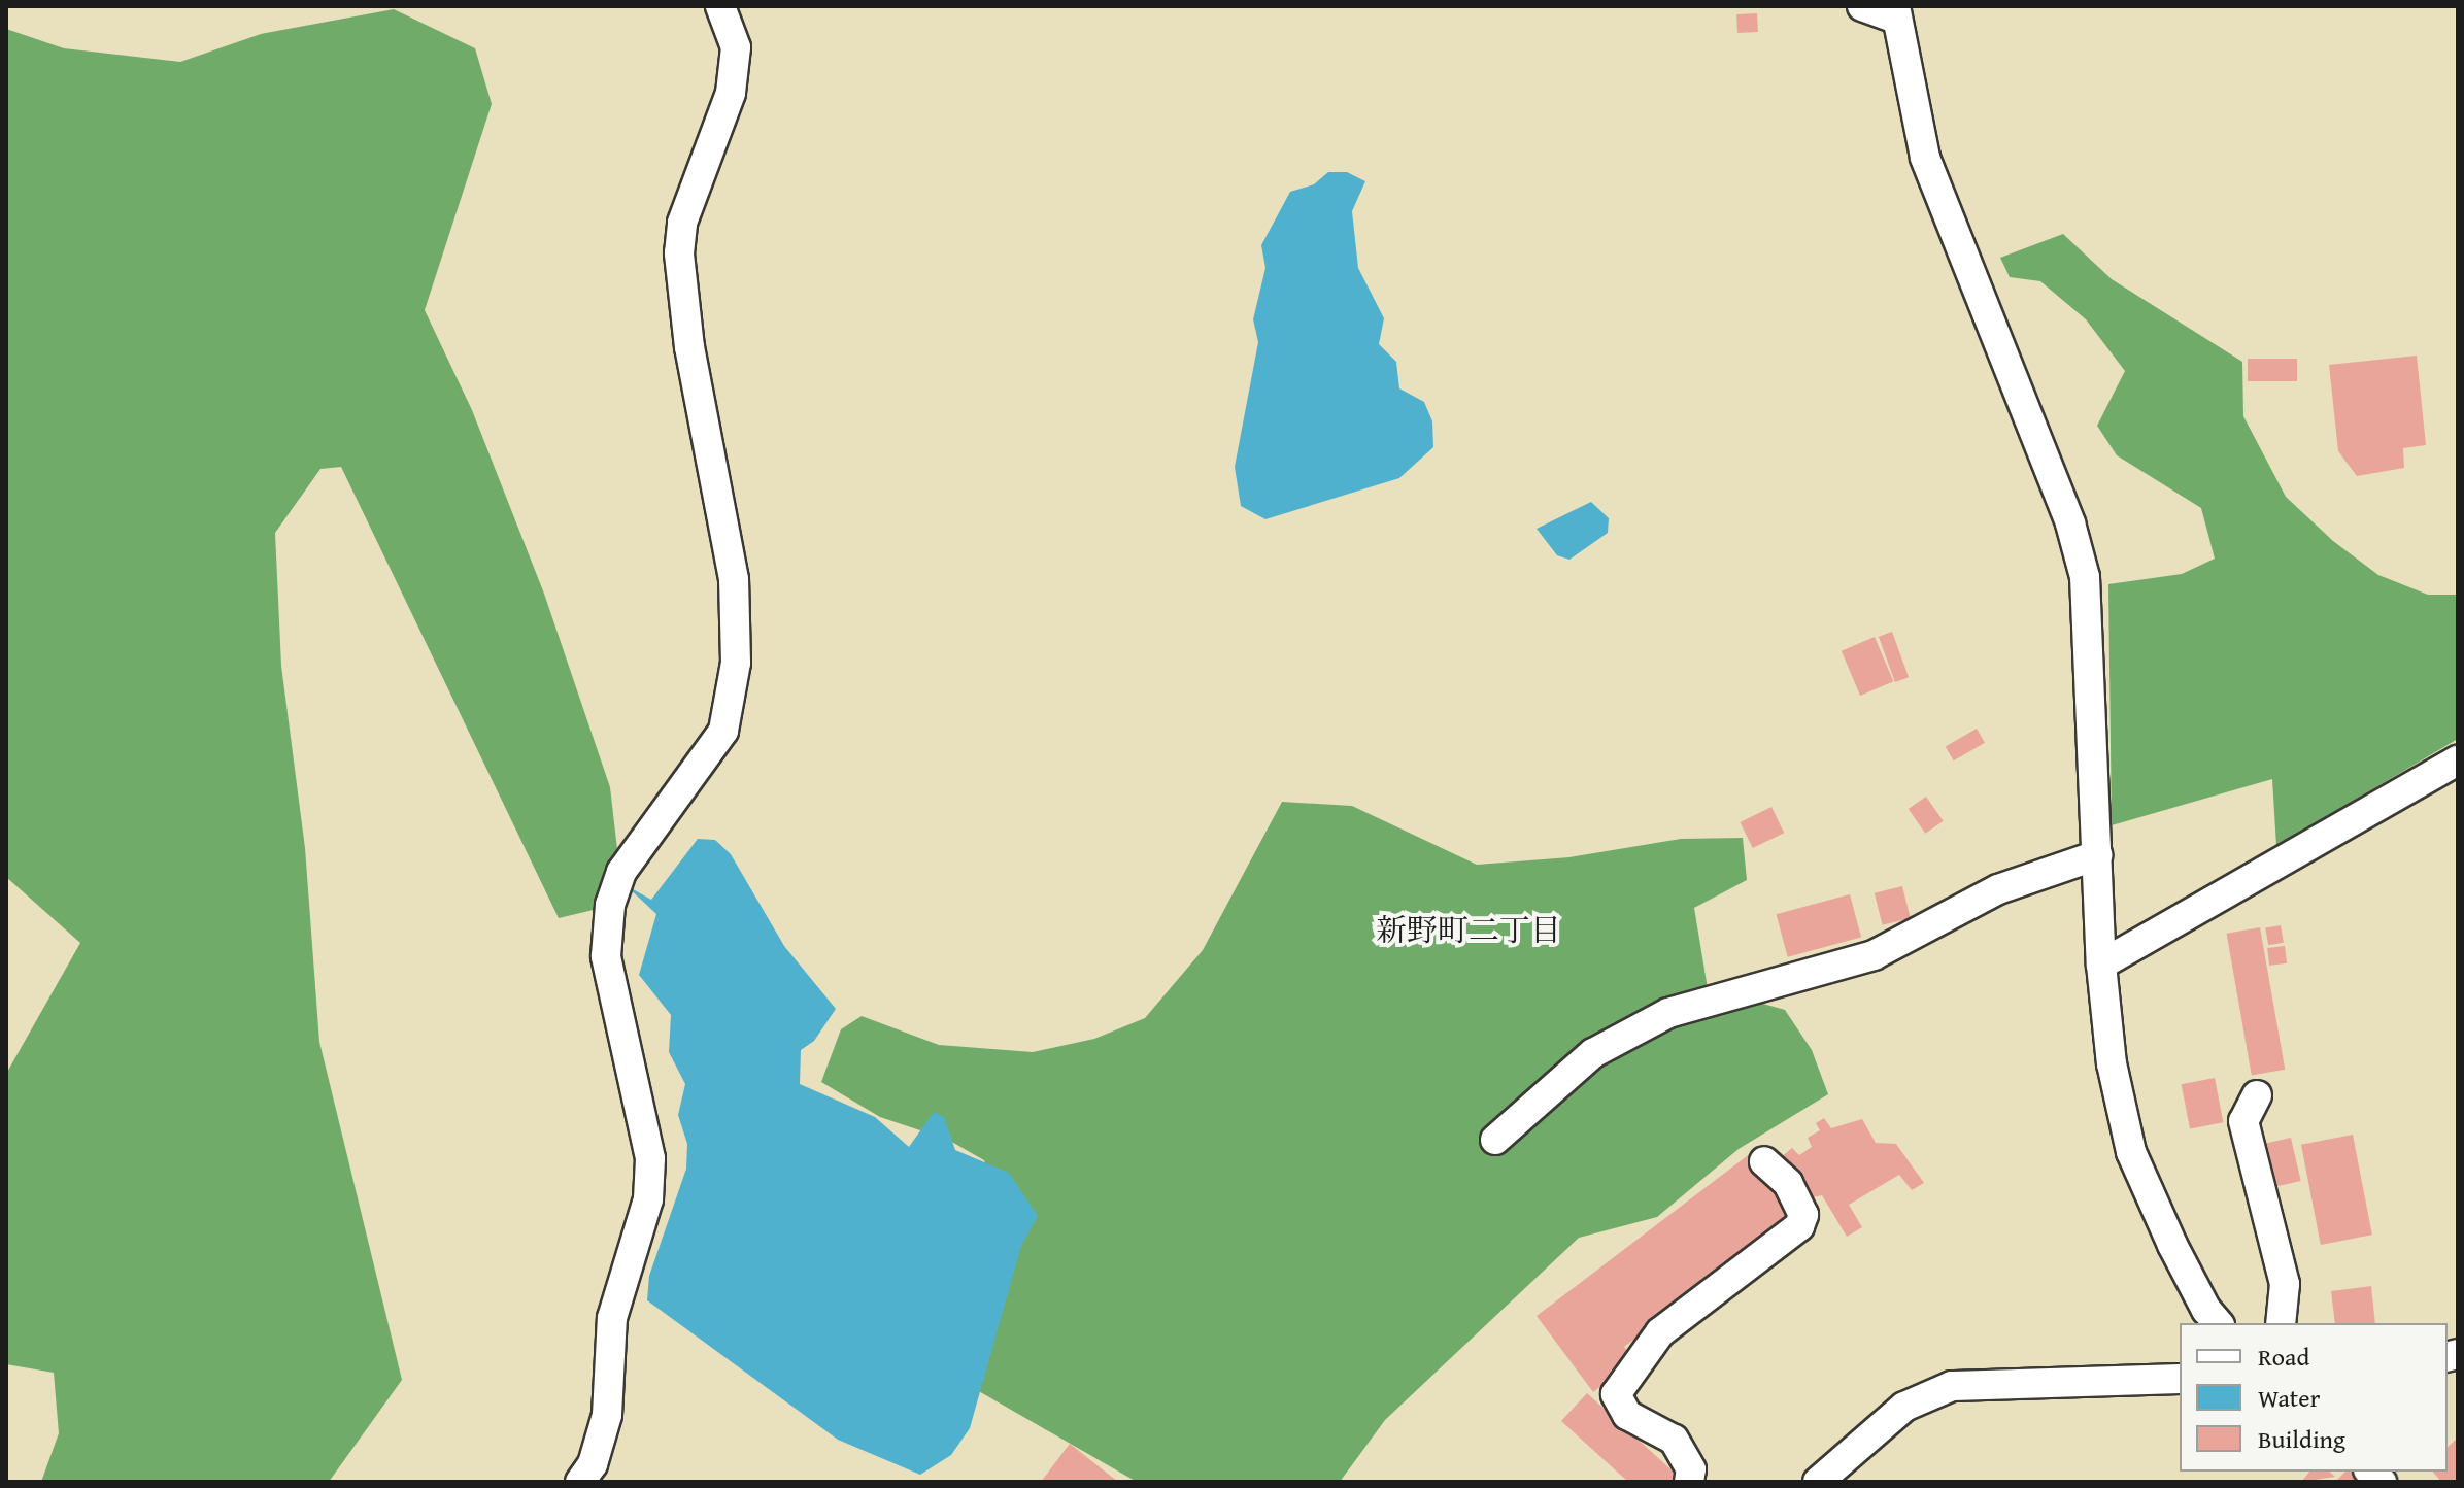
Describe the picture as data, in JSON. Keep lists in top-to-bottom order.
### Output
{
  "districts": ["新野町二丁目"],
  "legend": ["Road", "Water", "Building"]
}
